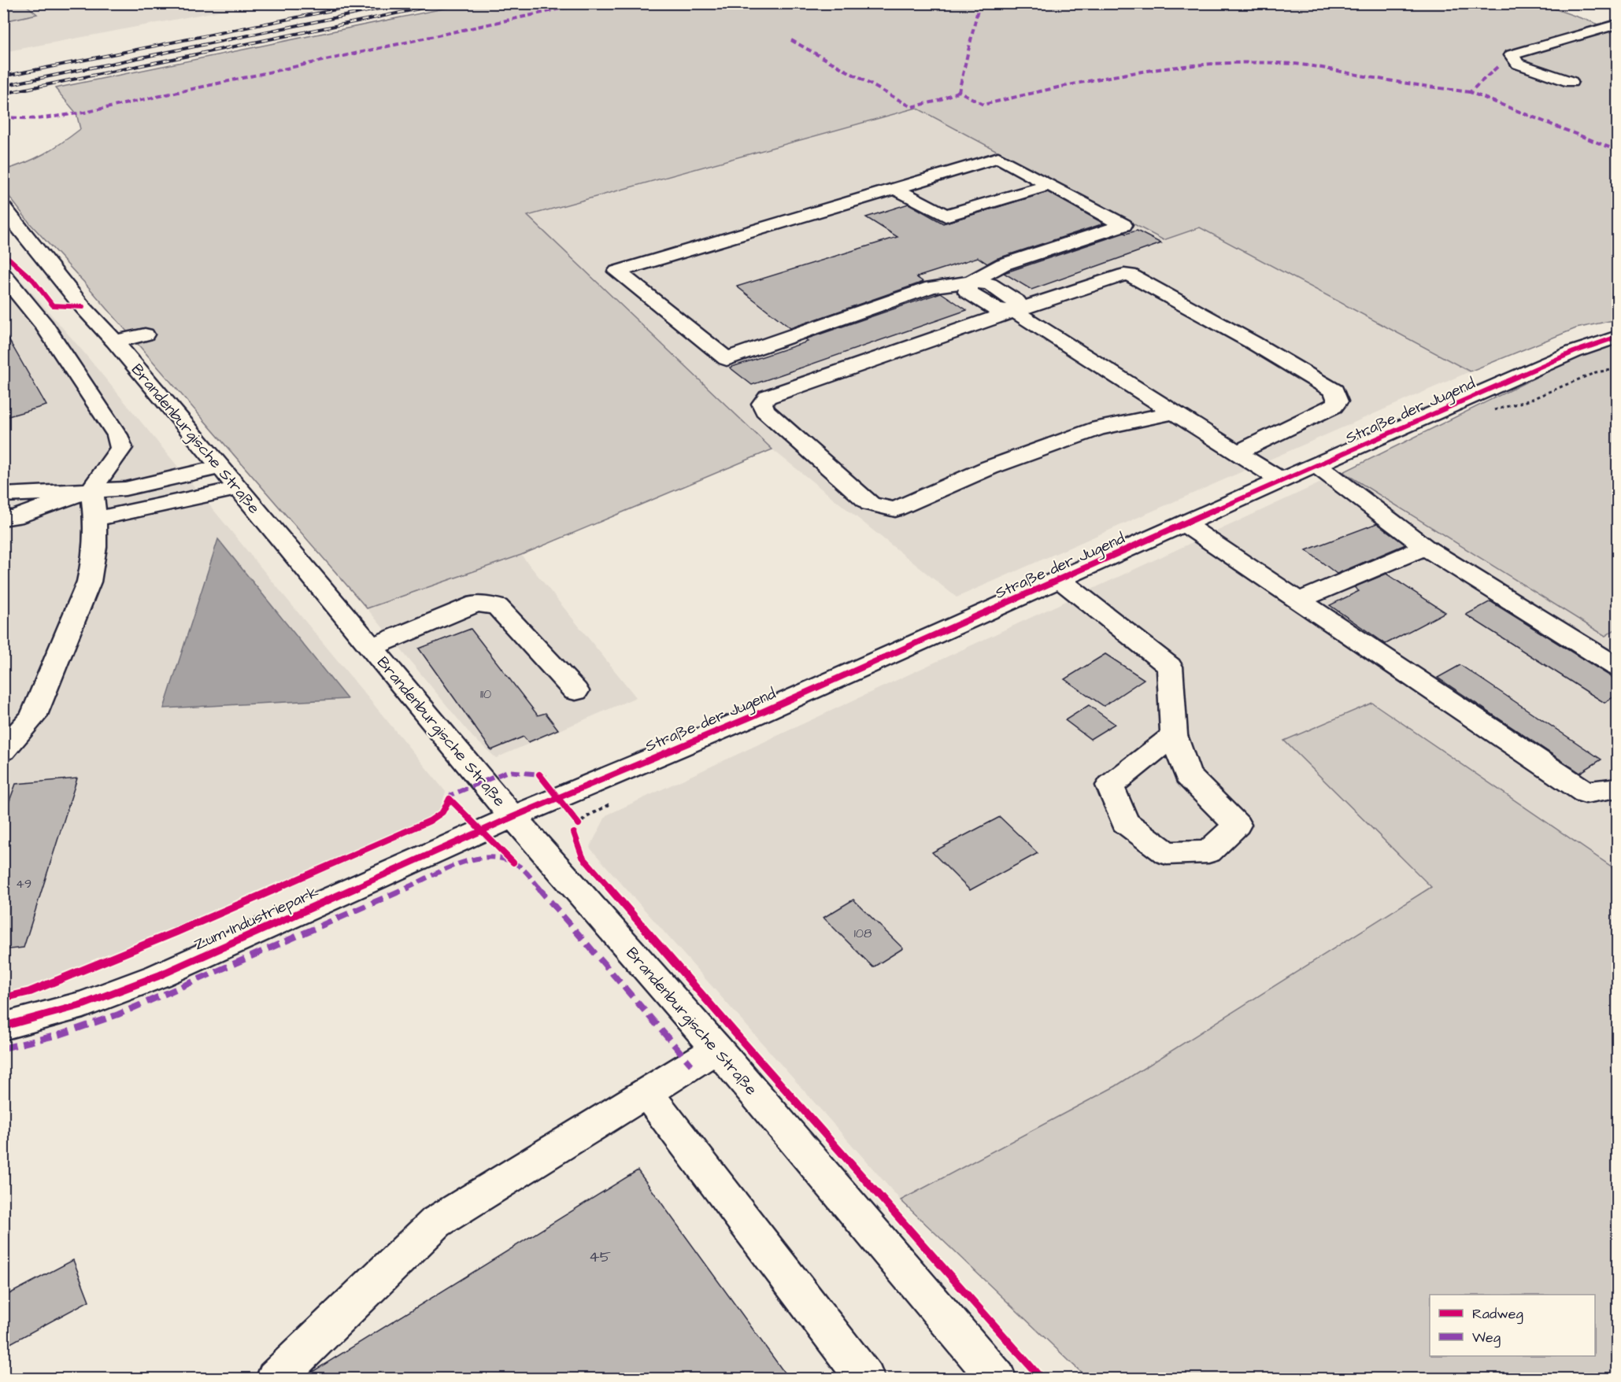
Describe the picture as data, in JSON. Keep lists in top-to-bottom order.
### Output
{
  "streets": {
    "street": ["Straße der Jugend", "Brandenburgische Straße", "Zum Industriepark"]
  },
  "crossings": [
    ["Straße der Jugend", "Brandenburgische Straße"],
    ["Straße der Jugend", "Zum Industriepark"],
    ["Brandenburgische Straße", "Zum Industriepark"]
  ],
  "house_numbers": [
    "110",
    "49",
    "108",
    "45"
  ],
  "legend": ["Radweg", "Weg"]
}
